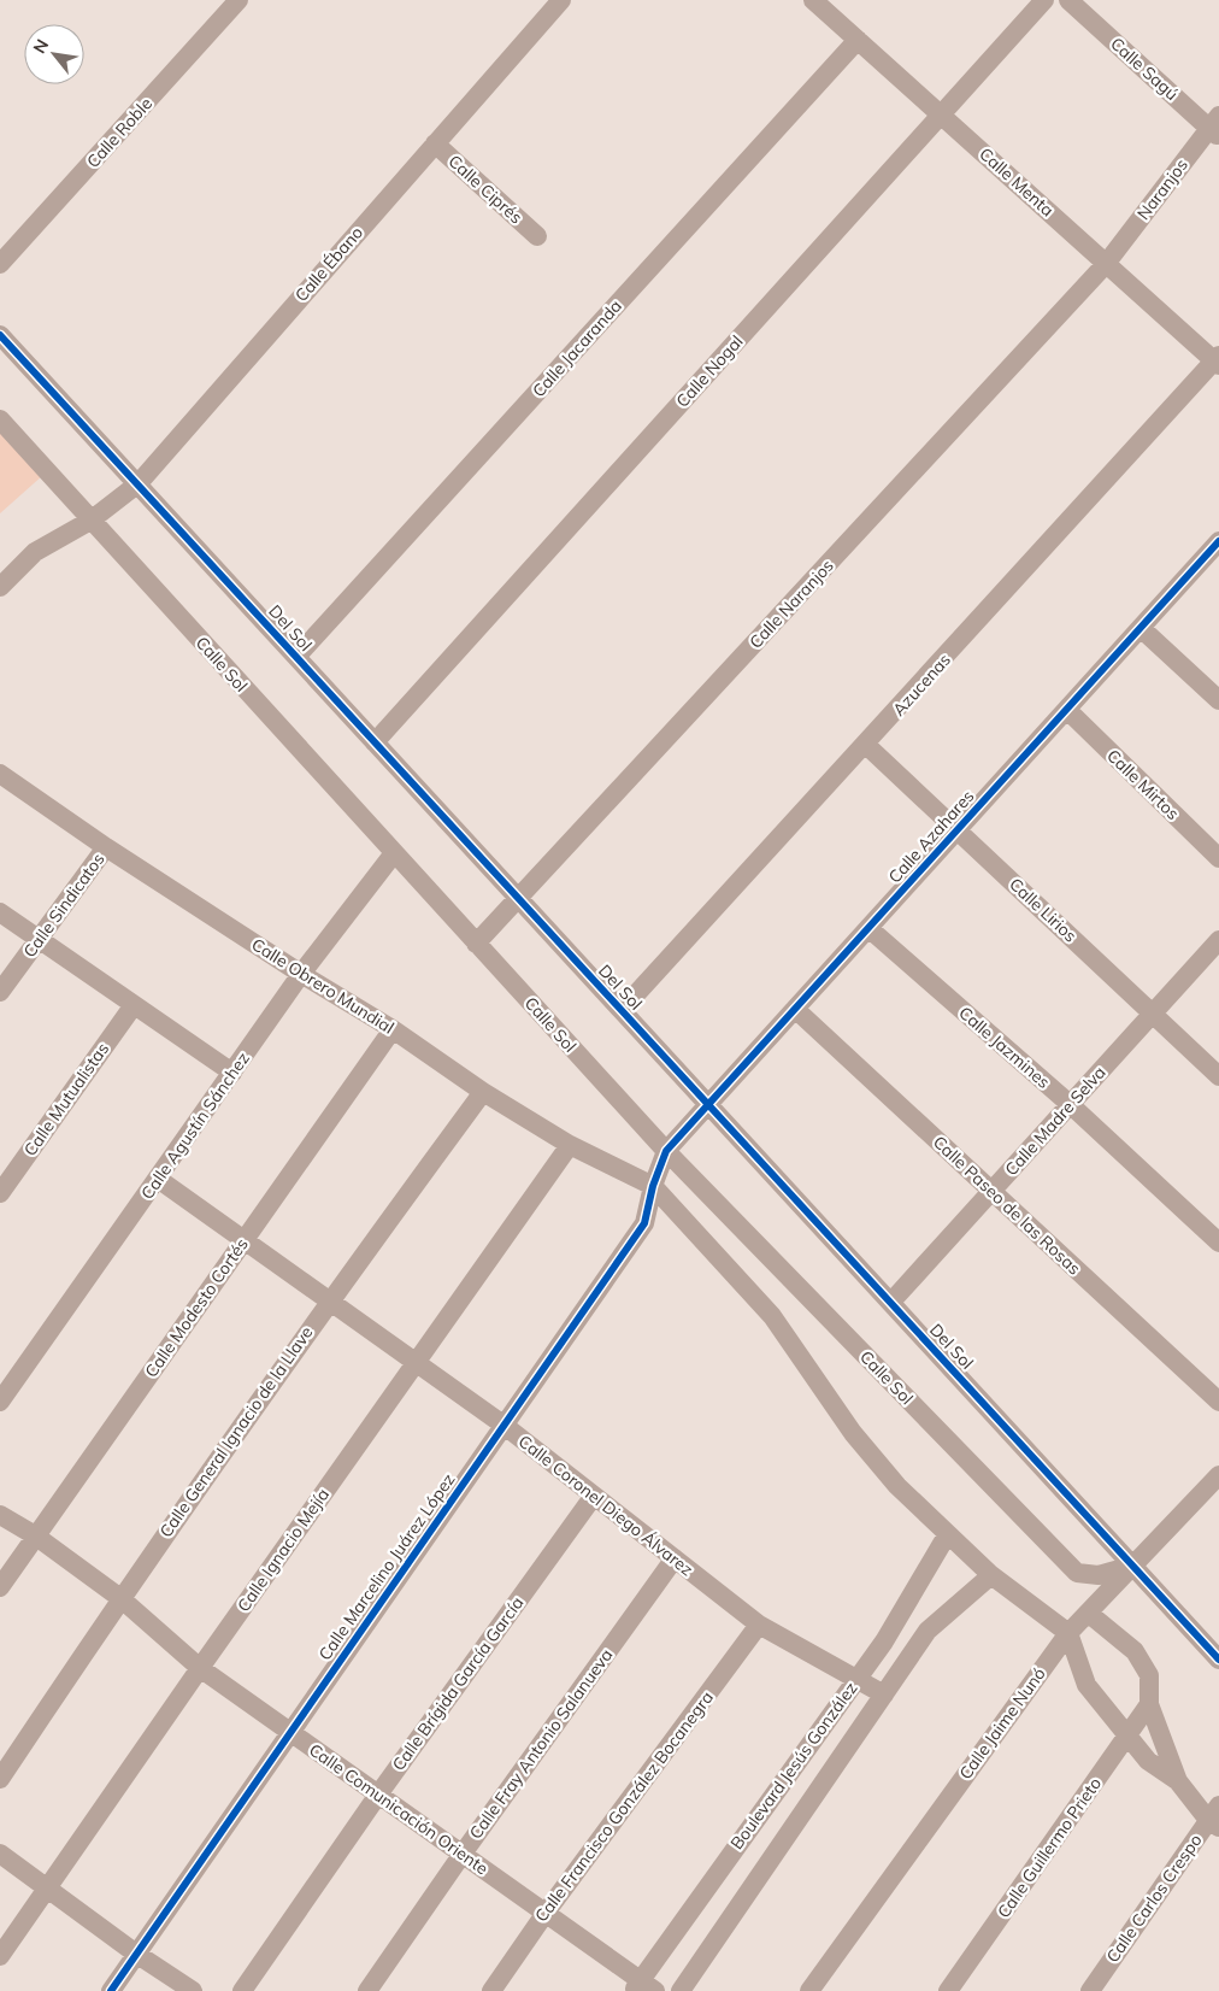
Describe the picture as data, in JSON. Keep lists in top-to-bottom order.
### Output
{
  "streets": {
    "street": [
      "Calle Sagú",
      "Calle Roble",
      "Calle Menta",
      "Calle Ciprés",
      "Naranjos",
      "Calle Ébano",
      "Calle Jacaranda",
      "Calle Nogal",
      "Calle Naranjos",
      "Del Sol",
      "Calle Sol",
      "Azucenas",
      "Calle Mirtos",
      "Calle Azahares",
      "Calle Sindicatos",
      "Calle Lirios",
      "Calle Obrero Mundial",
      "Calle Jazmines",
      "Calle Mutualistas",
      "Calle Madre Selva",
      "Calle Agustín Sánchez",
      "Calle Paseo de las Rosas",
      "Calle Modesto Cortés",
      "Calle General Ignacio de la Llave",
      "Calle Coronel Diego Álvarez",
      "Calle Ignacio Mejía",
      "Calle Marcelino Juárez López",
      "Calle Brígida García García",
      "Calle Jaime Nunó",
      "Calle Fray Antonio Salanueva",
      "Boulevard Jesús González",
      "Calle Francisco González Bocanegra",
      "Calle Comunicación Oriente",
      "Calle Guillermo Prieto",
      "Calle Carlos Crespo"
    ]
  },
  "crossings": [
    ["Calle Sagú", "Naranjos"],
    ["Calle Menta", "Naranjos"],
    ["Calle Menta", "Calle Jacaranda"],
    ["Calle Menta", "Calle Nogal"],
    ["Calle Menta", "Calle Naranjos"],
    ["Calle Menta", "Azucenas"],
    ["Calle Ciprés", "Calle Ébano"],
    ["Naranjos", "Calle Naranjos"],
    ["Calle Ébano", "Del Sol"],
    ["Calle Ébano", "Calle Sol"],
    ["Calle Jacaranda", "Del Sol"],
    ["Calle Nogal", "Del Sol"],
    ["Calle Naranjos", "Del Sol"],
    ["Calle Naranjos", "Calle Sol"],
    ["Del Sol", "Calle Sol"],
    ["Del Sol", "Azucenas"],
    ["Del Sol", "Calle Azahares"],
    ["Del Sol", "Calle Madre Selva"],
    ["Del Sol", "Calle Jaime Nunó"],
    ["Calle Sol", "Calle Azahares"],
    ["Calle Sol", "Calle Agustín Sánchez"],
    ["Calle Sol", "Calle Marcelino Juárez López"],
    ["Calle Sol", "Calle Jaime Nunó"],
    ["Azucenas", "Calle Lirios"],
    ["Calle Mirtos", "Calle Azahares"],
    ["Calle Azahares", "Calle Lirios"],
    ["Calle Azahares", "Calle Jazmines"],
    ["Calle Azahares", "Calle Paseo de las Rosas"],
    ["Calle Azahares", "Calle Marcelino Juárez López"],
    ["Calle Sindicatos", "Calle Obrero Mundial"],
    ["Calle Lirios", "Calle Madre Selva"],
    ["Calle Obrero Mundial", "Calle Agustín Sánchez"],
    ["Calle Obrero Mundial", "Calle Modesto Cortés"],
    ["Calle Obrero Mundial", "Calle General Ignacio de la Llave"],
    ["Calle Obrero Mundial", "Calle Ignacio Mejía"],
    ["Calle Obrero Mundial", "Calle Marcelino Juárez López"],
    ["Calle Jazmines", "Calle Madre Selva"],
    ["Calle Madre Selva", "Calle Paseo de las Rosas"],
    ["Calle Agustín Sánchez", "Calle Coronel Diego Álvarez"],
    ["Calle Modesto Cortés", "Calle Coronel Diego Álvarez"],
    ["Calle Modesto Cortés", "Calle Comunicación Oriente"],
    ["Calle General Ignacio de la Llave", "Calle Coronel Diego Álvarez"],
    ["Calle General Ignacio de la Llave", "Calle Comunicación Oriente"],
    ["Calle Coronel Diego Álvarez", "Calle Ignacio Mejía"],
    ["Calle Coronel Diego Álvarez", "Calle Marcelino Juárez López"],
    ["Calle Coronel Diego Álvarez", "Calle Brígida García García"],
    ["Calle Coronel Diego Álvarez", "Calle Fray Antonio Salanueva"],
    ["Calle Coronel Diego Álvarez", "Boulevard Jesús González"],
    ["Calle Coronel Diego Álvarez", "Calle Francisco González Bocanegra"],
    ["Calle Ignacio Mejía", "Calle Comunicación Oriente"],
    ["Calle Marcelino Juárez López", "Calle Comunicación Oriente"],
    ["Calle Brígida García García", "Calle Comunicación Oriente"],
    ["Calle Fray Antonio Salanueva", "Calle Comunicación Oriente"],
    ["Boulevard Jesús González", "Calle Comunicación Oriente"],
    ["Calle Francisco González Bocanegra", "Calle Comunicación Oriente"]
  ],
  "north": "top left"
}
